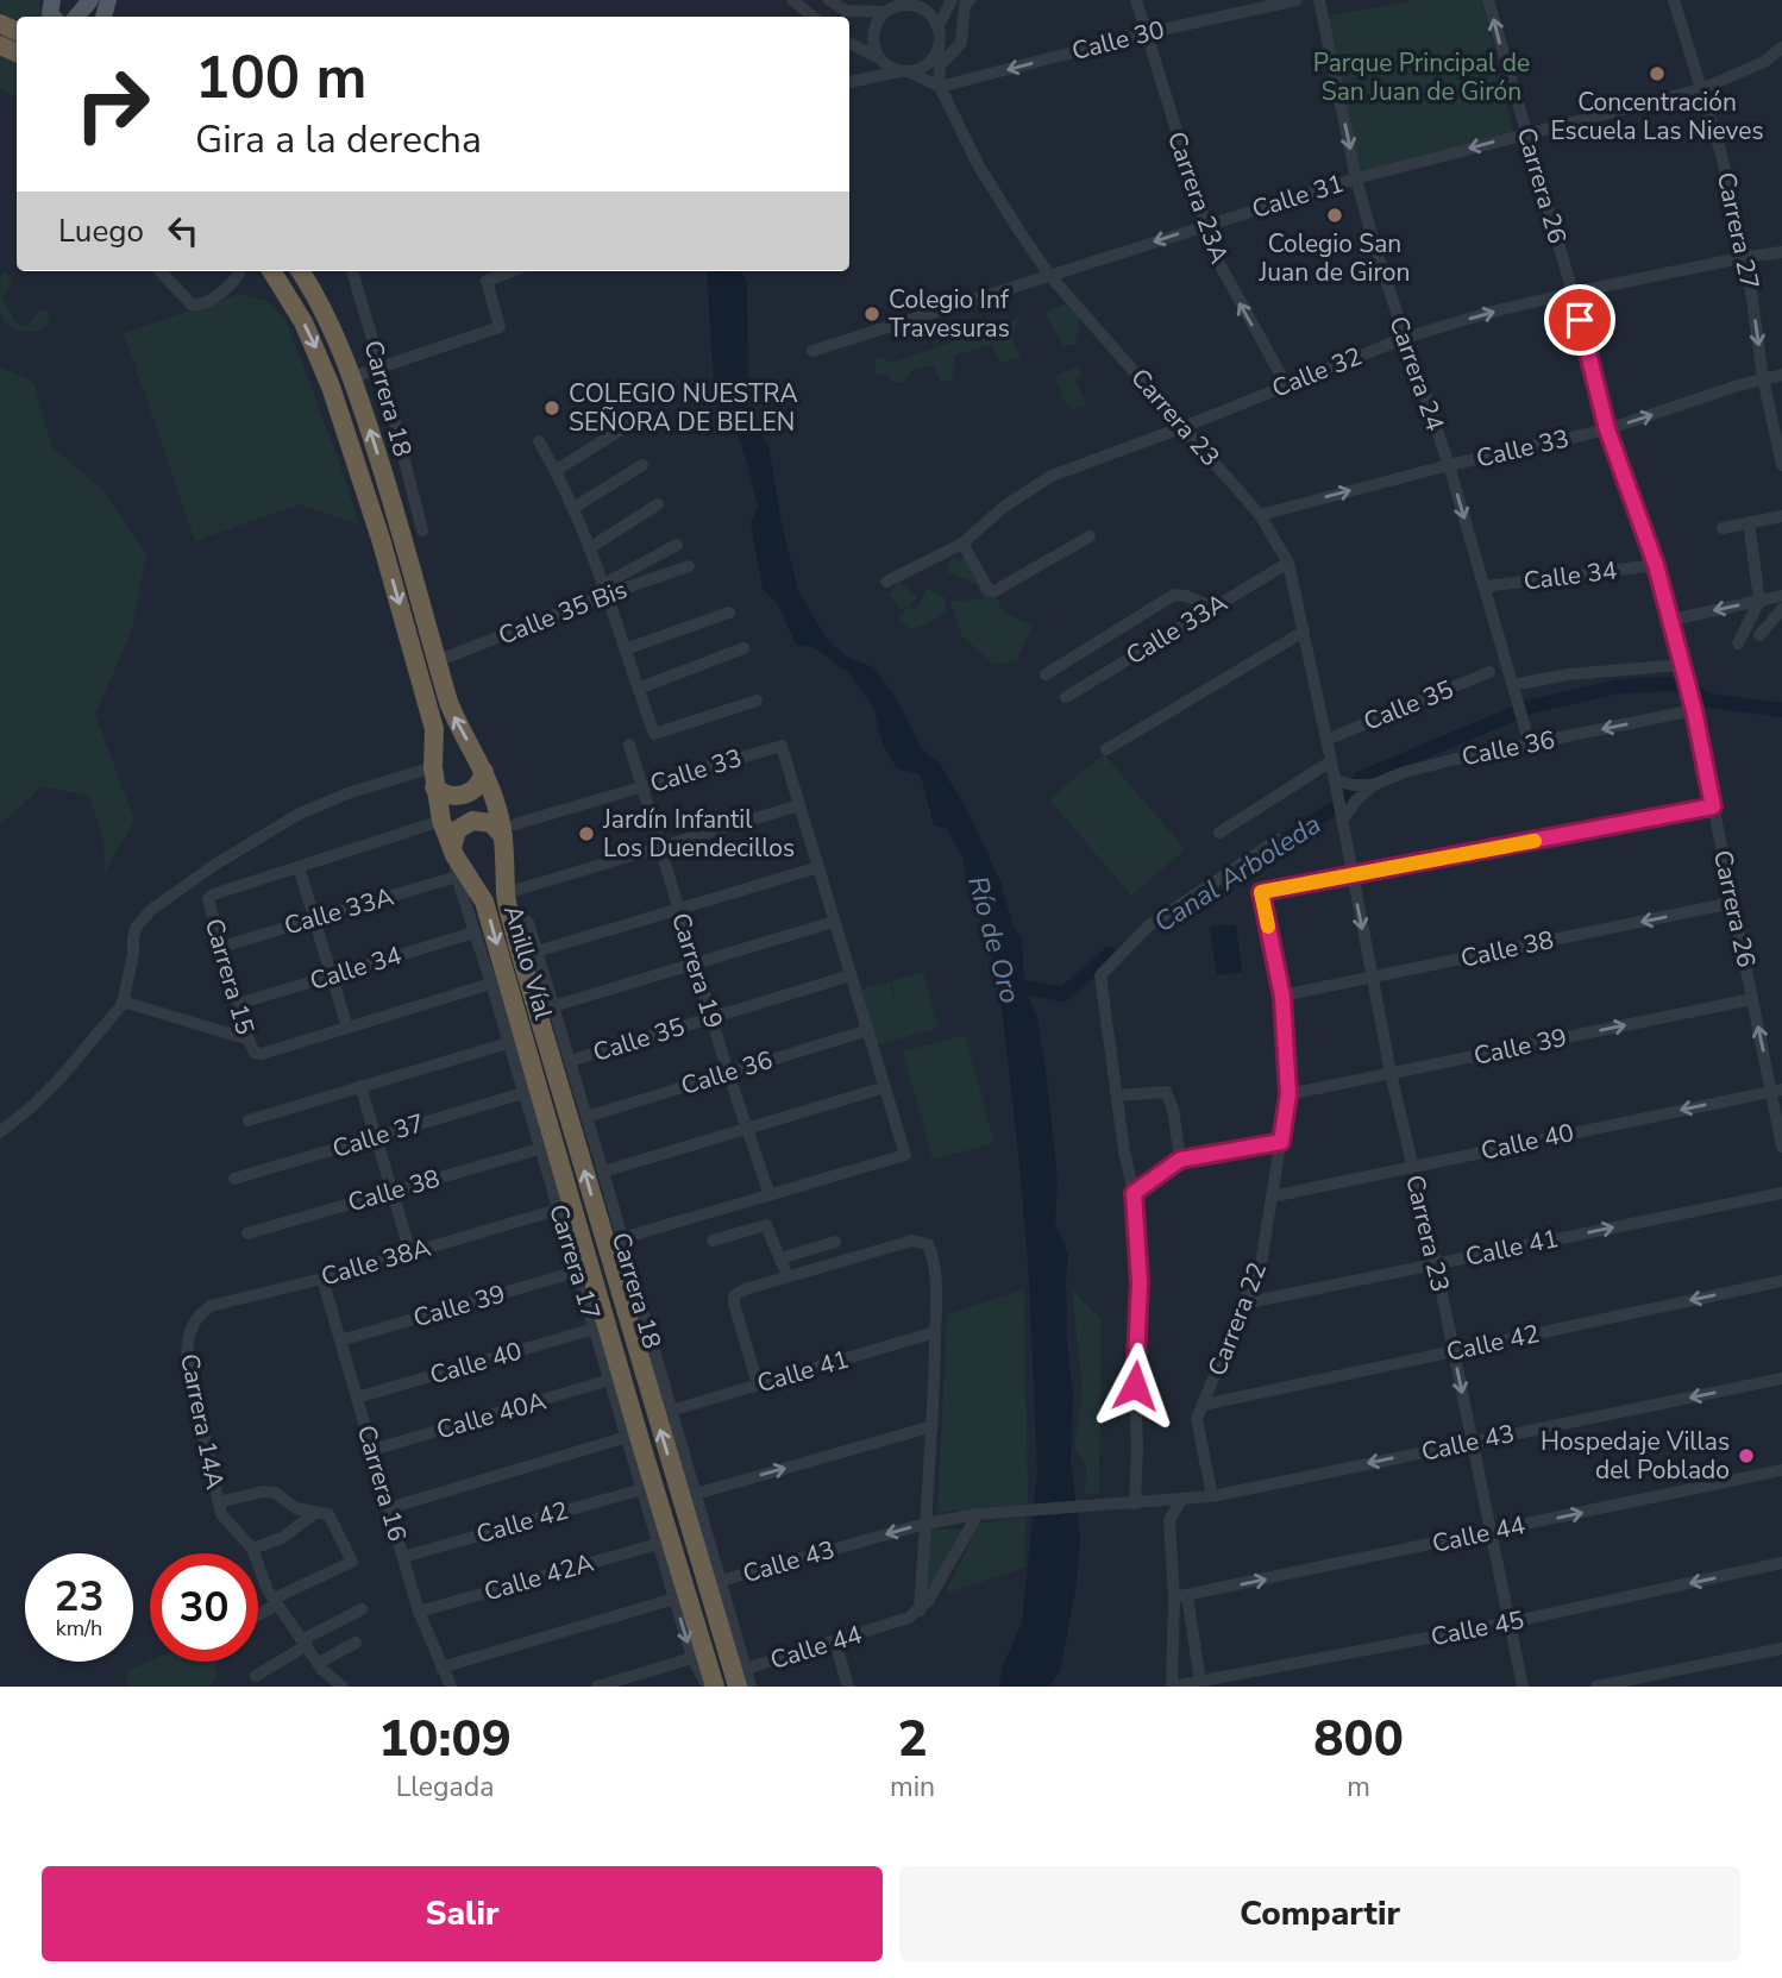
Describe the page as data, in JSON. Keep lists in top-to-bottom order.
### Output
{
  "streets": {
    "highway": ["Anillo Víal"],
    "street": [
      "Calle 30",
      "Carrera 26",
      "Calle 31",
      "Carrera 23A",
      "Carrera 27",
      "Calle 32",
      "Carrera 24",
      "Carrera 18",
      "Carrera 23",
      "Calle 33",
      "Calle 34",
      "Calle 35 Bis",
      "Calle 33A",
      "Calle 35",
      "Calle 36",
      "Calle 38",
      "Carrera 19",
      "Carrera 15",
      "Calle 39",
      "Calle 37",
      "Calle 40",
      "Calle 41",
      "Calle 38A",
      "Carrera 17",
      "Carrera 22",
      "Calle 42",
      "Calle 40A",
      "Carrera 14A",
      "Calle 43",
      "Carrera 16",
      "Calle 44",
      "Calle 42A",
      "Calle 45"
    ]
  },
  "crossings": [
    ["Calle 30", "Carrera 23A"],
    ["Calle 30", "Carrera 23"],
    ["Carrera 26", "Calle 31"],
    ["Carrera 26", "Calle 32"],
    ["Carrera 26", "Calle 33"],
    ["Carrera 26", "Calle 34"],
    ["Carrera 26", "Calle 36"],
    ["Carrera 26", "Calle 38"],
    ["Carrera 26", "Calle 39"],
    ["Carrera 26", "Calle 40"],
    ["Calle 31", "Carrera 23A"],
    ["Calle 31", "Carrera 27"],
    ["Calle 31", "Carrera 24"],
    ["Calle 31", "Carrera 23"],
    ["Carrera 23A", "Calle 32"],
    ["Carrera 27", "Calle 32"],
    ["Carrera 27", "Calle 33"],
    ["Calle 32", "Carrera 24"],
    ["Calle 32", "Carrera 23"],
    ["Carrera 24", "Calle 33"],
    ["Carrera 24", "Calle 34"],
    ["Carrera 24", "Calle 36"],
    ["Carrera 18", "Calle 35"],
    ["Carrera 18", "Calle 36"],
    ["Carrera 18", "Anillo Víal"],
    ["Carrera 18", "Calle 41"],
    ["Carrera 18", "Calle 43"],
    ["Carrera 18", "Calle 44"],
    ["Carrera 23", "Calle 33"],
    ["Carrera 23", "Calle 33A"],
    ["Carrera 23", "Calle 35"],
    ["Carrera 23", "Calle 36"],
    ["Carrera 23", "Calle 38"],
    ["Carrera 23", "Calle 39"],
    ["Carrera 23", "Calle 40"],
    ["Carrera 23", "Calle 41"],
    ["Carrera 23", "Carrera 22"],
    ["Carrera 23", "Calle 42"],
    ["Carrera 23", "Calle 43"],
    ["Carrera 23", "Calle 44"],
    ["Carrera 23", "Calle 45"],
    ["Calle 33", "Anillo Víal"],
    ["Calle 33", "Carrera 19"],
    ["Calle 34", "Carrera 15"],
    ["Calle 34", "Carrera 17"],
    ["Calle 35 Bis", "Anillo Víal"],
    ["Calle 33A", "Carrera 15"],
    ["Calle 33A", "Carrera 17"],
    ["Calle 35", "Carrera 19"],
    ["Calle 36", "Carrera 19"],
    ["Calle 38", "Carrera 17"],
    ["Calle 38", "Carrera 22"],
    ["Anillo Víal", "Carrera 17"],
    ["Anillo Víal", "Calle 44"],
    ["Calle 39", "Carrera 17"],
    ["Calle 39", "Carrera 22"],
    ["Calle 39", "Carrera 16"],
    ["Calle 37", "Carrera 17"],
    ["Calle 40", "Carrera 17"],
    ["Calle 40", "Carrera 22"],
    ["Calle 40", "Carrera 16"],
    ["Calle 41", "Carrera 22"],
    ["Calle 38A", "Carrera 17"],
    ["Calle 38A", "Carrera 14A"],
    ["Calle 38A", "Carrera 16"],
    ["Carrera 17", "Calle 42"],
    ["Carrera 17", "Calle 40A"],
    ["Carrera 17", "Calle 42A"],
    ["Carrera 22", "Calle 42"],
    ["Carrera 22", "Calle 43"],
    ["Calle 42", "Carrera 16"],
    ["Calle 40A", "Carrera 16"],
    ["Carrera 16", "Calle 42A"]
  ],
  "one_way": [
    "Calle 30",
    "Carrera 23A",
    "Carrera 24",
    "Calle 33",
    "Calle 39",
    "Calle 40",
    "Calle 41",
    "Calle 42",
    "Calle 43",
    "Calle 44"
  ],
  "water": ["Canal Arboleda", "Río de Oro"],
  "parks": ["Parque Principal de San Juan de Girón"],
  "places": [
    "Concentración Escuela Las Nieves",
    "Colegio San Juan de Giron",
    "Colegio Inf Travesuras",
    "COLEGIO NUESTRA SEÑORA DE BELEN",
    "Jardín Infantil Los Duendecillos",
    "Hospedaje Villas del Poblado"
  ],
  "page": {
    "turn": ["100 m", "Gira a la derecha"],
    "then": "Luego",
    "speed": "23 km/h",
    "limit": "30",
    "eta": [
      "10:09",
      "Llegada",
      "2",
      "min",
      "800",
      "m"
    ],
    "buttons": ["Salir", "Compartir"]
  }
}
